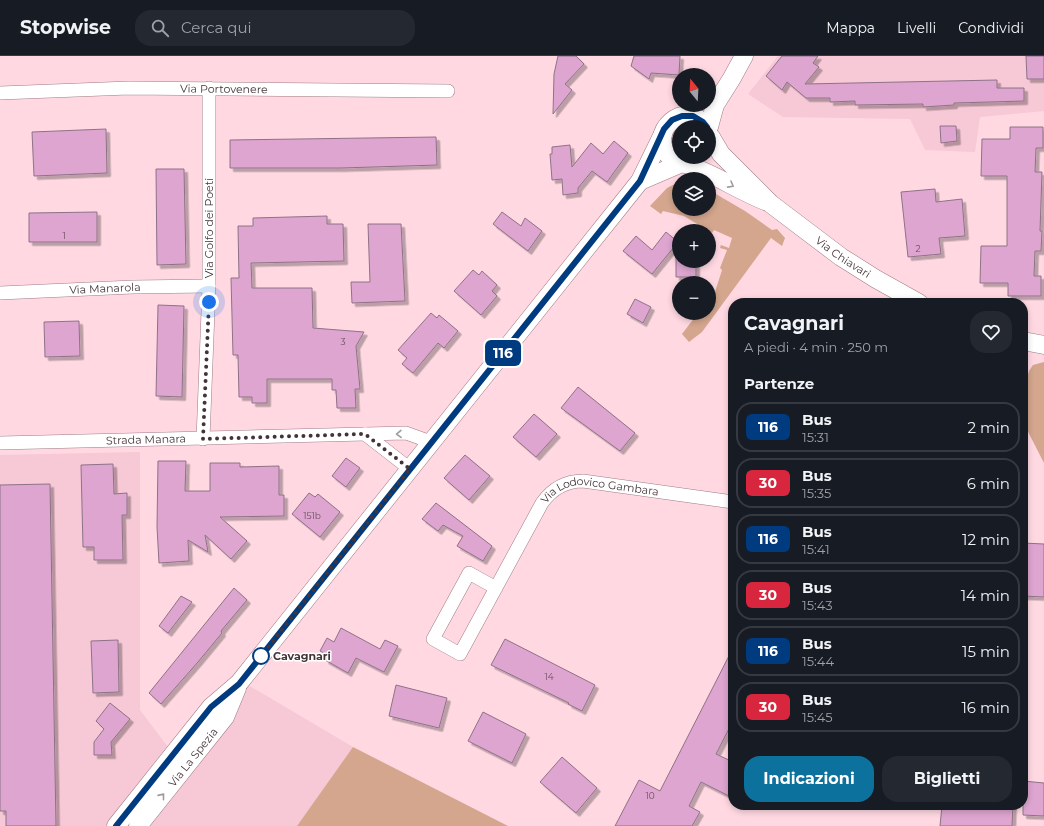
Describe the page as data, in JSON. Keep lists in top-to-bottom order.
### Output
{
  "streets": {
    "main road": ["Via Chiavari", "Via La Spezia"],
    "street": [
      "Via Portovenere",
      "Via Golfo dei Poeti",
      "Via Manarola",
      "Strada Manara",
      "Via Lodovico Gambara"
    ]
  },
  "crossings": [
    ["Via Portovenere", "Via Golfo dei Poeti"],
    ["Via Golfo dei Poeti", "Via Manarola"],
    ["Via Golfo dei Poeti", "Strada Manara"],
    ["Strada Manara", "Via La Spezia"]
  ],
  "places": ["Cavagnari"],
  "lines": ["bus line 116"],
  "house_numbers": [
    "1",
    "2",
    "3",
    "151b",
    "14",
    "10"
  ],
  "north": "top",
  "page": {
    "header": "Stopwise",
    "search": "Cerca qui",
    "nav": ["Mappa", "Livelli", "Condividi"],
    "on_map": "116",
    "map_buttons": ["+", "−"],
    "heading": [
      ["Cavagnari", "A piedi · 4 min · 250 m"],
      "Partenze"
    ],
    "list": [
      {
        "mark": "116",
        "name": "Bus",
        "note": "15:31",
        "value": "2 min"
      },
      {
        "mark": "30",
        "name": "Bus",
        "note": "15:35",
        "value": "6 min"
      },
      {
        "mark": "116",
        "name": "Bus",
        "note": "15:41",
        "value": "12 min"
      },
      {
        "mark": "30",
        "name": "Bus",
        "note": "15:43",
        "value": "14 min"
      },
      {
        "mark": "116",
        "name": "Bus",
        "note": "15:44",
        "value": "15 min"
      },
      {
        "mark": "30",
        "name": "Bus",
        "note": "15:45",
        "value": "16 min"
      }
    ],
    "buttons": ["Indicazioni", "Biglietti"]
  }
}
